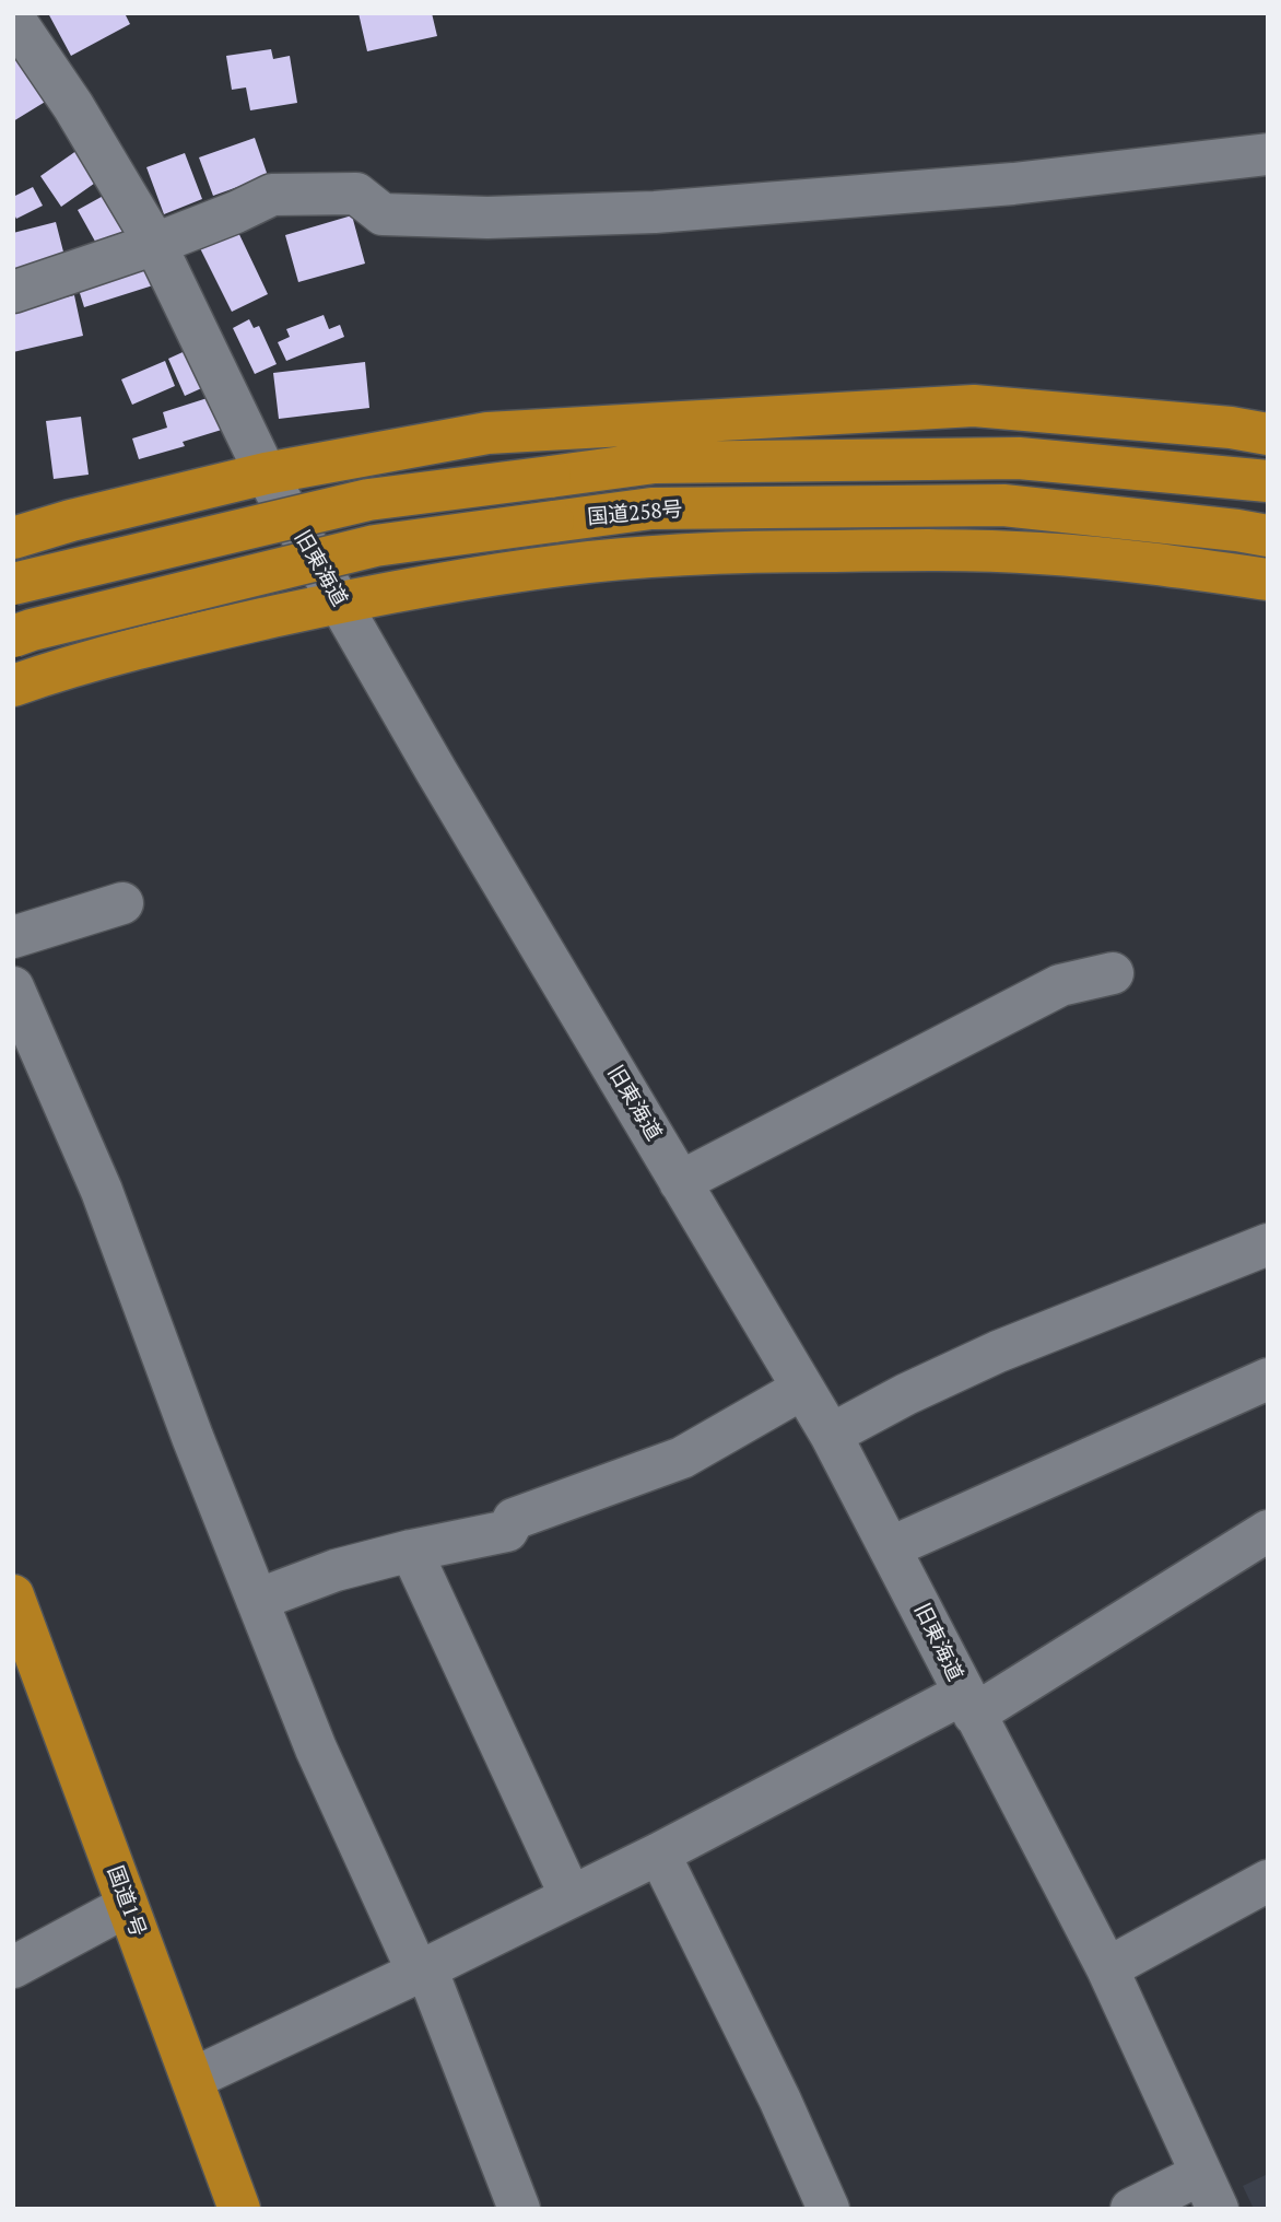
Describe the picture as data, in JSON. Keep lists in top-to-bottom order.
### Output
{
  "streets": {
    "highway": ["国道258号", "国道1号"],
    "street": ["旧東海道"]
  }
}
